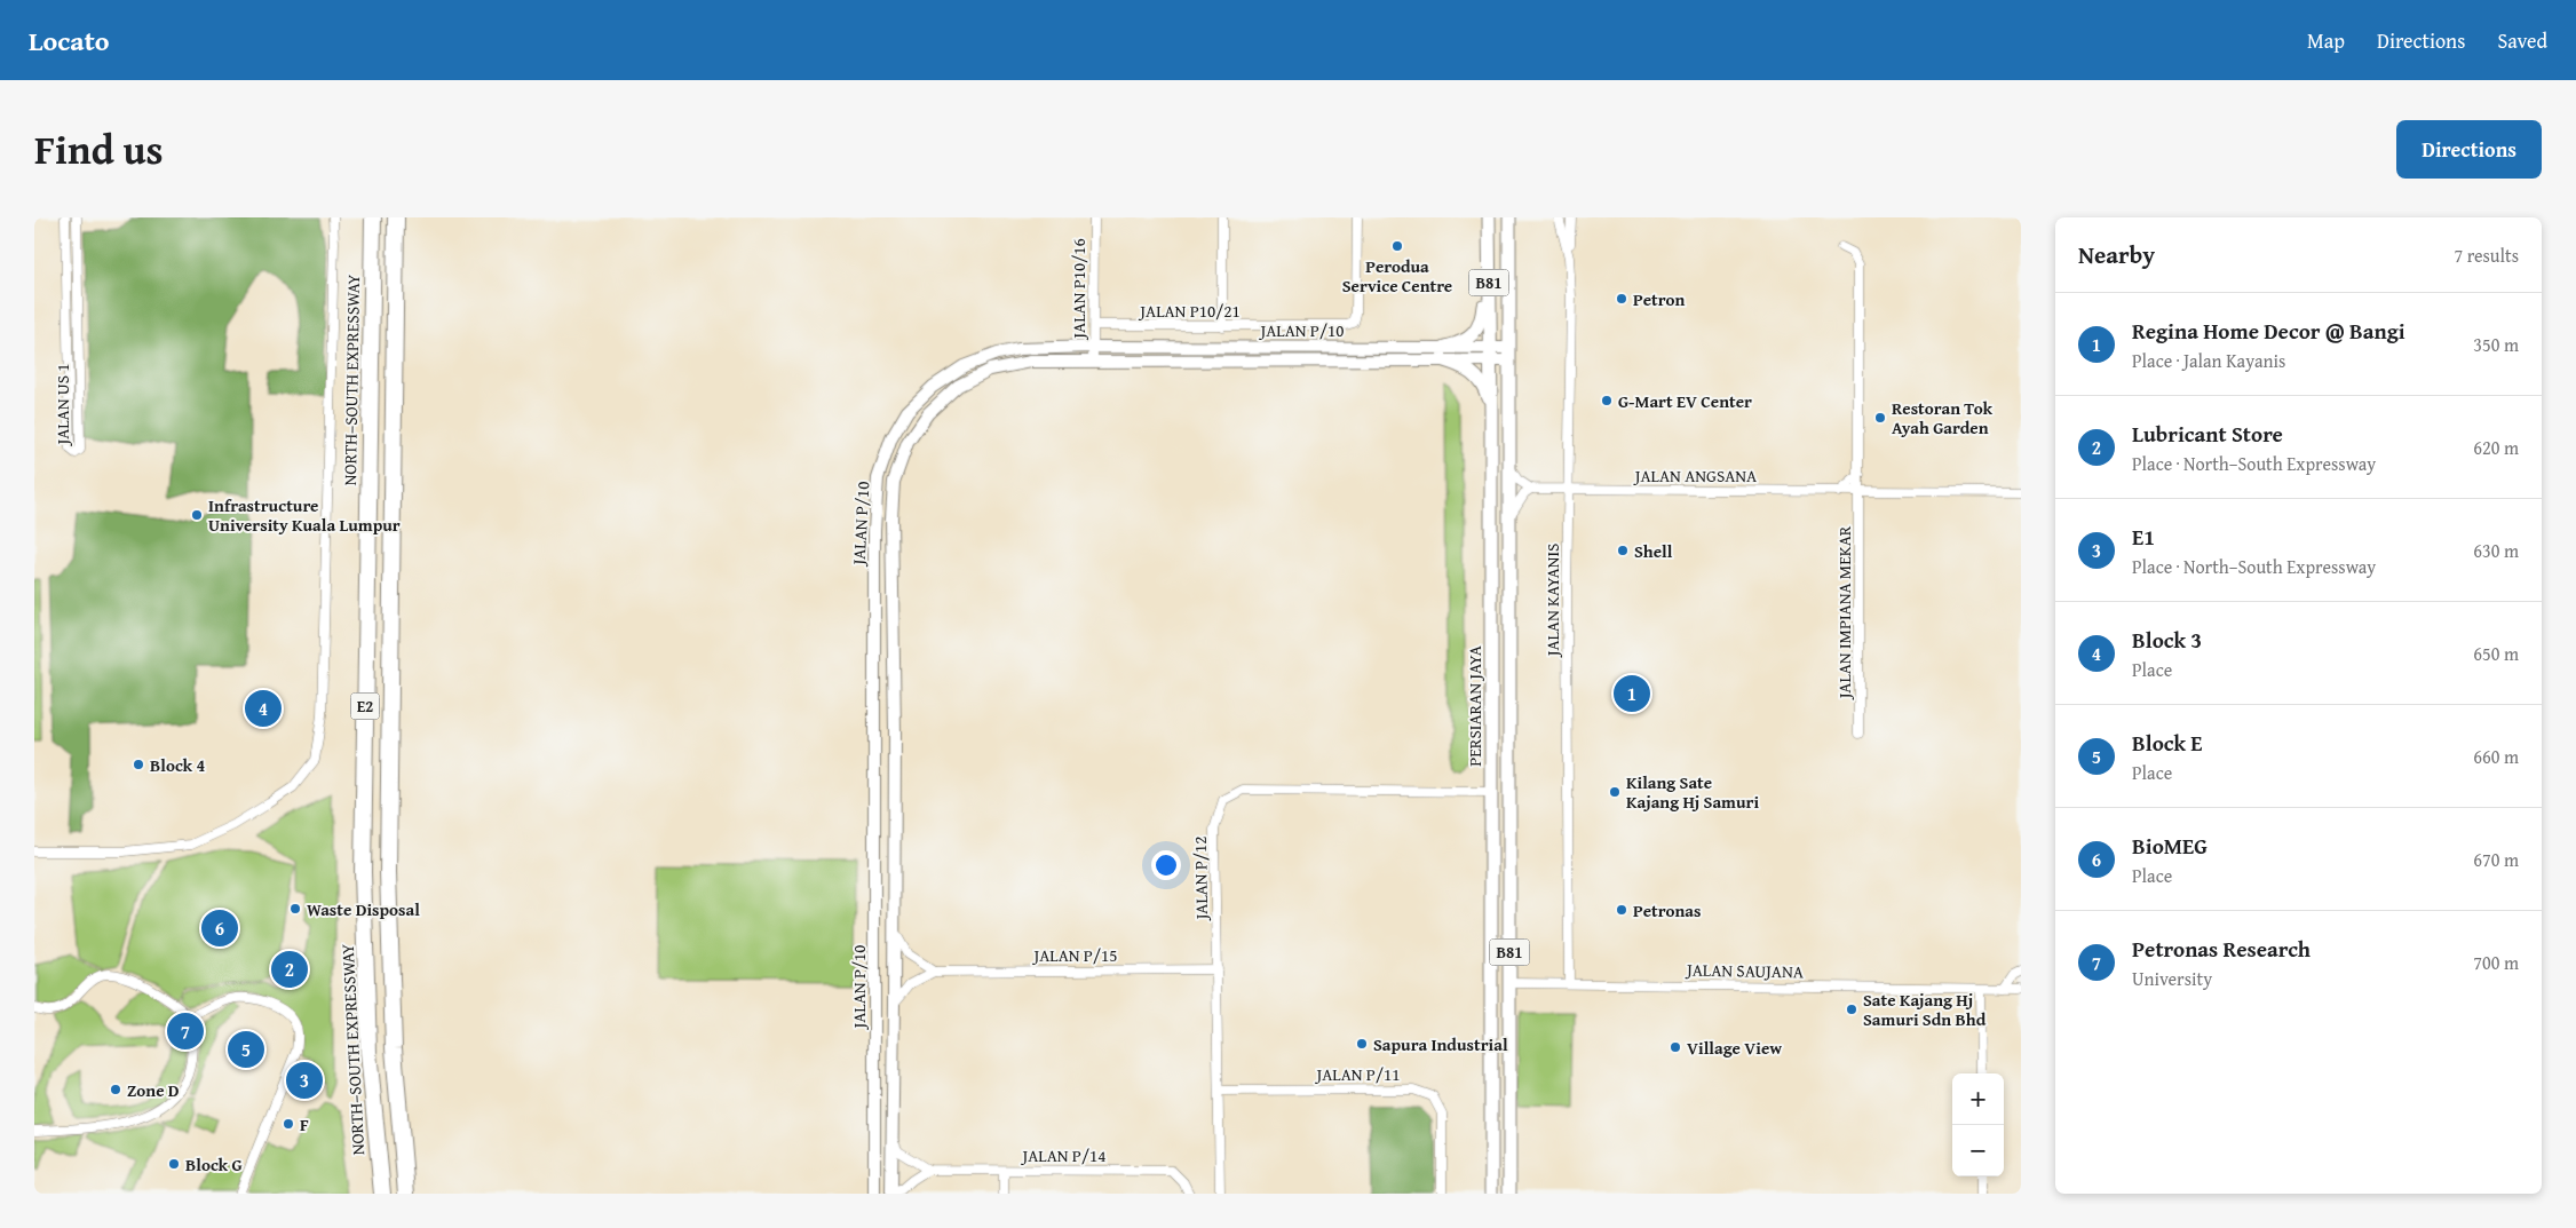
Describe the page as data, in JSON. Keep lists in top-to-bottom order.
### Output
{
  "streets": {
    "highway": ["NORTH–SOUTH EXPRESSWAY", "E2"],
    "main road": ["B81", "PERSIARAN JAYA"],
    "street": [
      "JALAN P10/16",
      "JALAN P10/21",
      "JALAN P/10",
      "JALAN US 1",
      "JALAN ANGSANA",
      "JALAN KAYANIS",
      "JALAN IMPIANA MEKAR",
      "JALAN P/12",
      "JALAN P/15",
      "JALAN SAUJANA",
      "JALAN P/11",
      "JALAN P/14"
    ]
  },
  "crossings": [
    ["JALAN P10/16", "JALAN P10/21"],
    ["JALAN P10/16", "JALAN P/10"],
    ["JALAN P/10", "PERSIARAN JAYA"],
    ["JALAN P/10", "JALAN P/15"],
    ["JALAN ANGSANA", "JALAN KAYANIS"],
    ["JALAN ANGSANA", "JALAN IMPIANA MEKAR"],
    ["JALAN KAYANIS", "JALAN SAUJANA"],
    ["PERSIARAN JAYA", "JALAN P/12"],
    ["PERSIARAN JAYA", "JALAN SAUJANA"],
    ["JALAN P/12", "JALAN P/15"],
    ["JALAN P/12", "JALAN P/11"]
  ],
  "places": [
    "Perodua Service Centre",
    "Petron",
    "G-Mart EV Center",
    "Restoran Tok Ayah Garden",
    "Infrastructure University Kuala Lumpur",
    "Shell",
    "Block 4",
    "Kilang Sate Kajang Hj Samuri",
    "Waste Disposal",
    "Petronas",
    "Sate Kajang Hj Samuri Sdn Bhd",
    "Sapura Industrial",
    "Village View",
    "Zone D",
    "F",
    "Block G"
  ],
  "page": {
    "header": "Locato",
    "nav": ["Map", "Directions", "Saved"],
    "title": "Find us",
    "buttons": "Directions",
    "heading": ["Nearby", "7 results"],
    "list": [
      {
        "mark": "1",
        "name": "Regina Home Decor @ Bangi",
        "note": "Place · Jalan Kayanis",
        "value": "350 m"
      },
      {
        "mark": "2",
        "name": "Lubricant Store",
        "note": "Place · North–South Expressway",
        "value": "620 m"
      },
      {
        "mark": "3",
        "name": "E1",
        "note": "Place · North–South Expressway",
        "value": "630 m"
      },
      {
        "mark": "4",
        "name": "Block 3",
        "note": "Place",
        "value": "650 m"
      },
      {
        "mark": "5",
        "name": "Block E",
        "note": "Place",
        "value": "660 m"
      },
      {
        "mark": "6",
        "name": "BioMEG",
        "note": "Place",
        "value": "670 m"
      },
      {
        "mark": "7",
        "name": "Petronas Research",
        "note": "University",
        "value": "700 m"
      }
    ],
    "pins": [
      "1",
      "4",
      "6",
      "2",
      "7",
      "5",
      "3"
    ],
    "map_buttons": ["+", "−"]
  }
}
